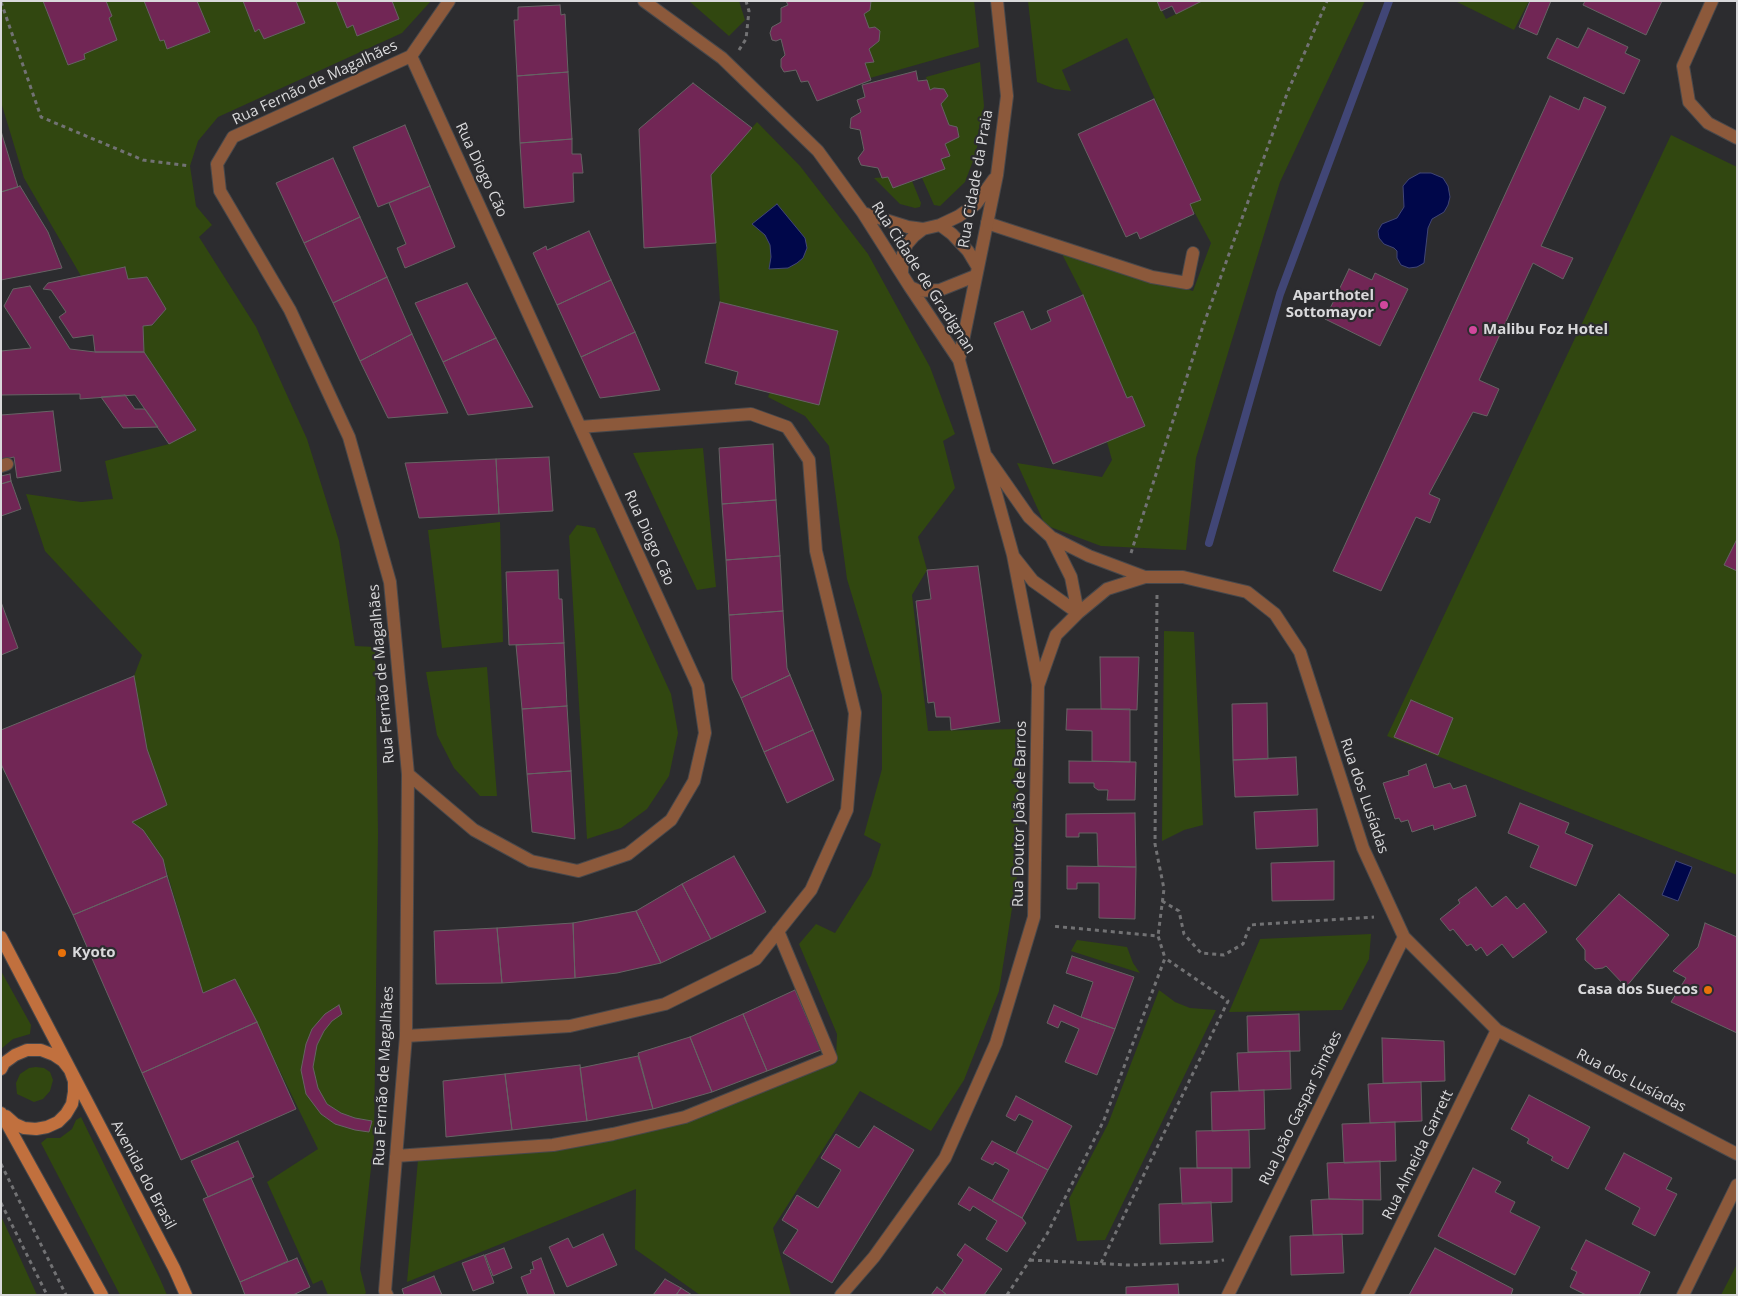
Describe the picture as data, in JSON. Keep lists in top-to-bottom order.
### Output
{
  "streets": {
    "main road": ["Avenida do Brasil"],
    "street": [
      "Rua Fernão de Magalhães",
      "Rua Diogo Cão",
      "Rua Cidade da Praia",
      "Rua Cidade de Gradignan",
      "Rua dos Lusíadas",
      "Rua Doutor João de Barros",
      "Rua João Gaspar Simões",
      "Rua Almeida Garrett"
    ]
  },
  "crossings": [
    ["Rua Fernão de Magalhães", "Rua Diogo Cão"],
    ["Rua Cidade da Praia", "Rua Cidade de Gradignan"],
    ["Rua Cidade de Gradignan", "Rua dos Lusíadas"],
    ["Rua Cidade de Gradignan", "Rua Doutor João de Barros"],
    ["Rua dos Lusíadas", "Rua Doutor João de Barros"],
    ["Rua dos Lusíadas", "Rua João Gaspar Simões"],
    ["Rua dos Lusíadas", "Rua Almeida Garrett"]
  ],
  "places": [
    "Aparthotel Sottomayor",
    "Malibu Foz Hotel",
    "Kyoto",
    "Casa dos Suecos"
  ]
}
